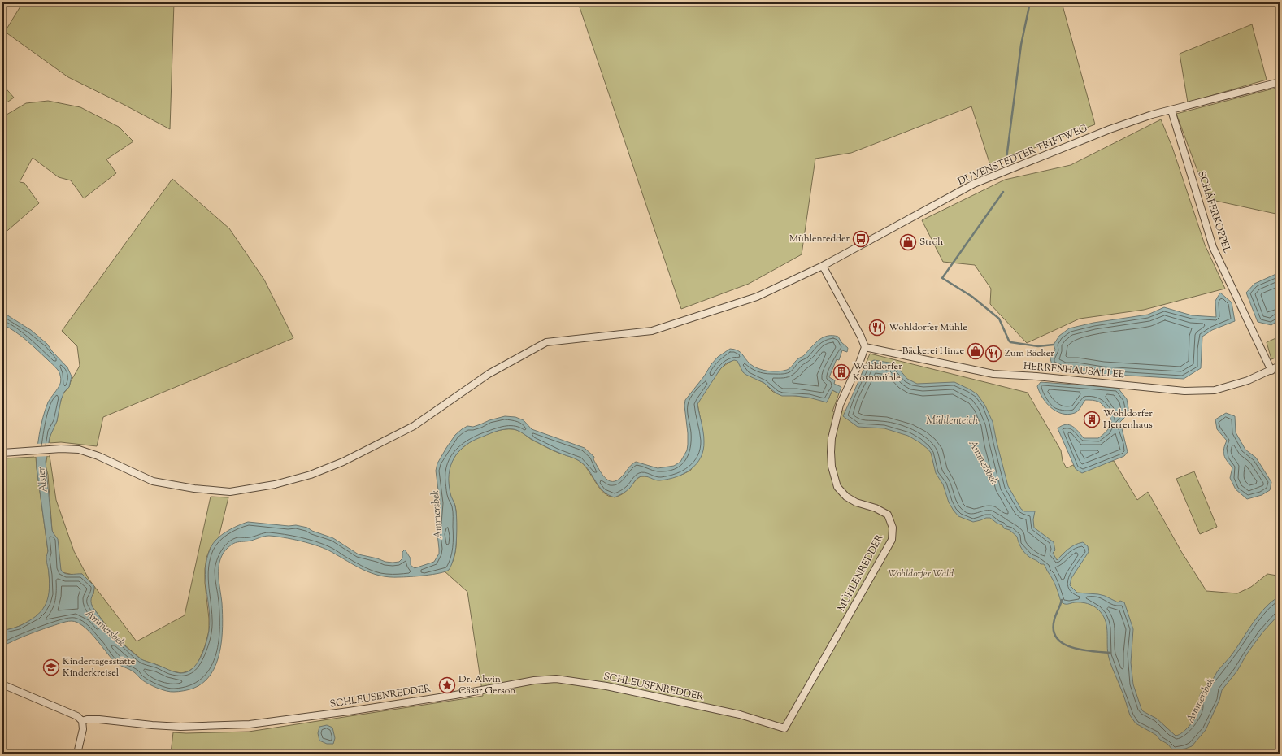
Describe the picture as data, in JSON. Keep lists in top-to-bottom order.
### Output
{
  "streets": {
    "street": [
      "DUVENSTEDTER TRIFTWEG",
      "SCHÄFERKOPPEL",
      "HERRENHAUSALLEE",
      "MÜHLENREDDER",
      "SCHLEUSENREDDER"
    ]
  },
  "crossings": [
    ["DUVENSTEDTER TRIFTWEG", "SCHÄFERKOPPEL"],
    ["SCHÄFERKOPPEL", "HERRENHAUSALLEE"],
    ["HERRENHAUSALLEE", "MÜHLENREDDER"],
    ["MÜHLENREDDER", "SCHLEUSENREDDER"]
  ],
  "water": ["Mühlenteich", "Ammersbek", "Alster"],
  "parks": ["Wohldorfer Wald"],
  "places": {
    "bus stop": ["Mühlenredder"],
    "shop": ["Ströh", "Bäckerei Hinze"],
    "restaurant": ["Wohldorfer Mühle", "Zum Bäcker"],
    "building": ["Wohldorfer Kornmühle", "Wohldorfer Herrenhaus"],
    "school or university": ["Kindertagesstätte Kinderkreisel"],
    "place": ["Dr. Alwin Cäsar Gerson"]
  }
}
